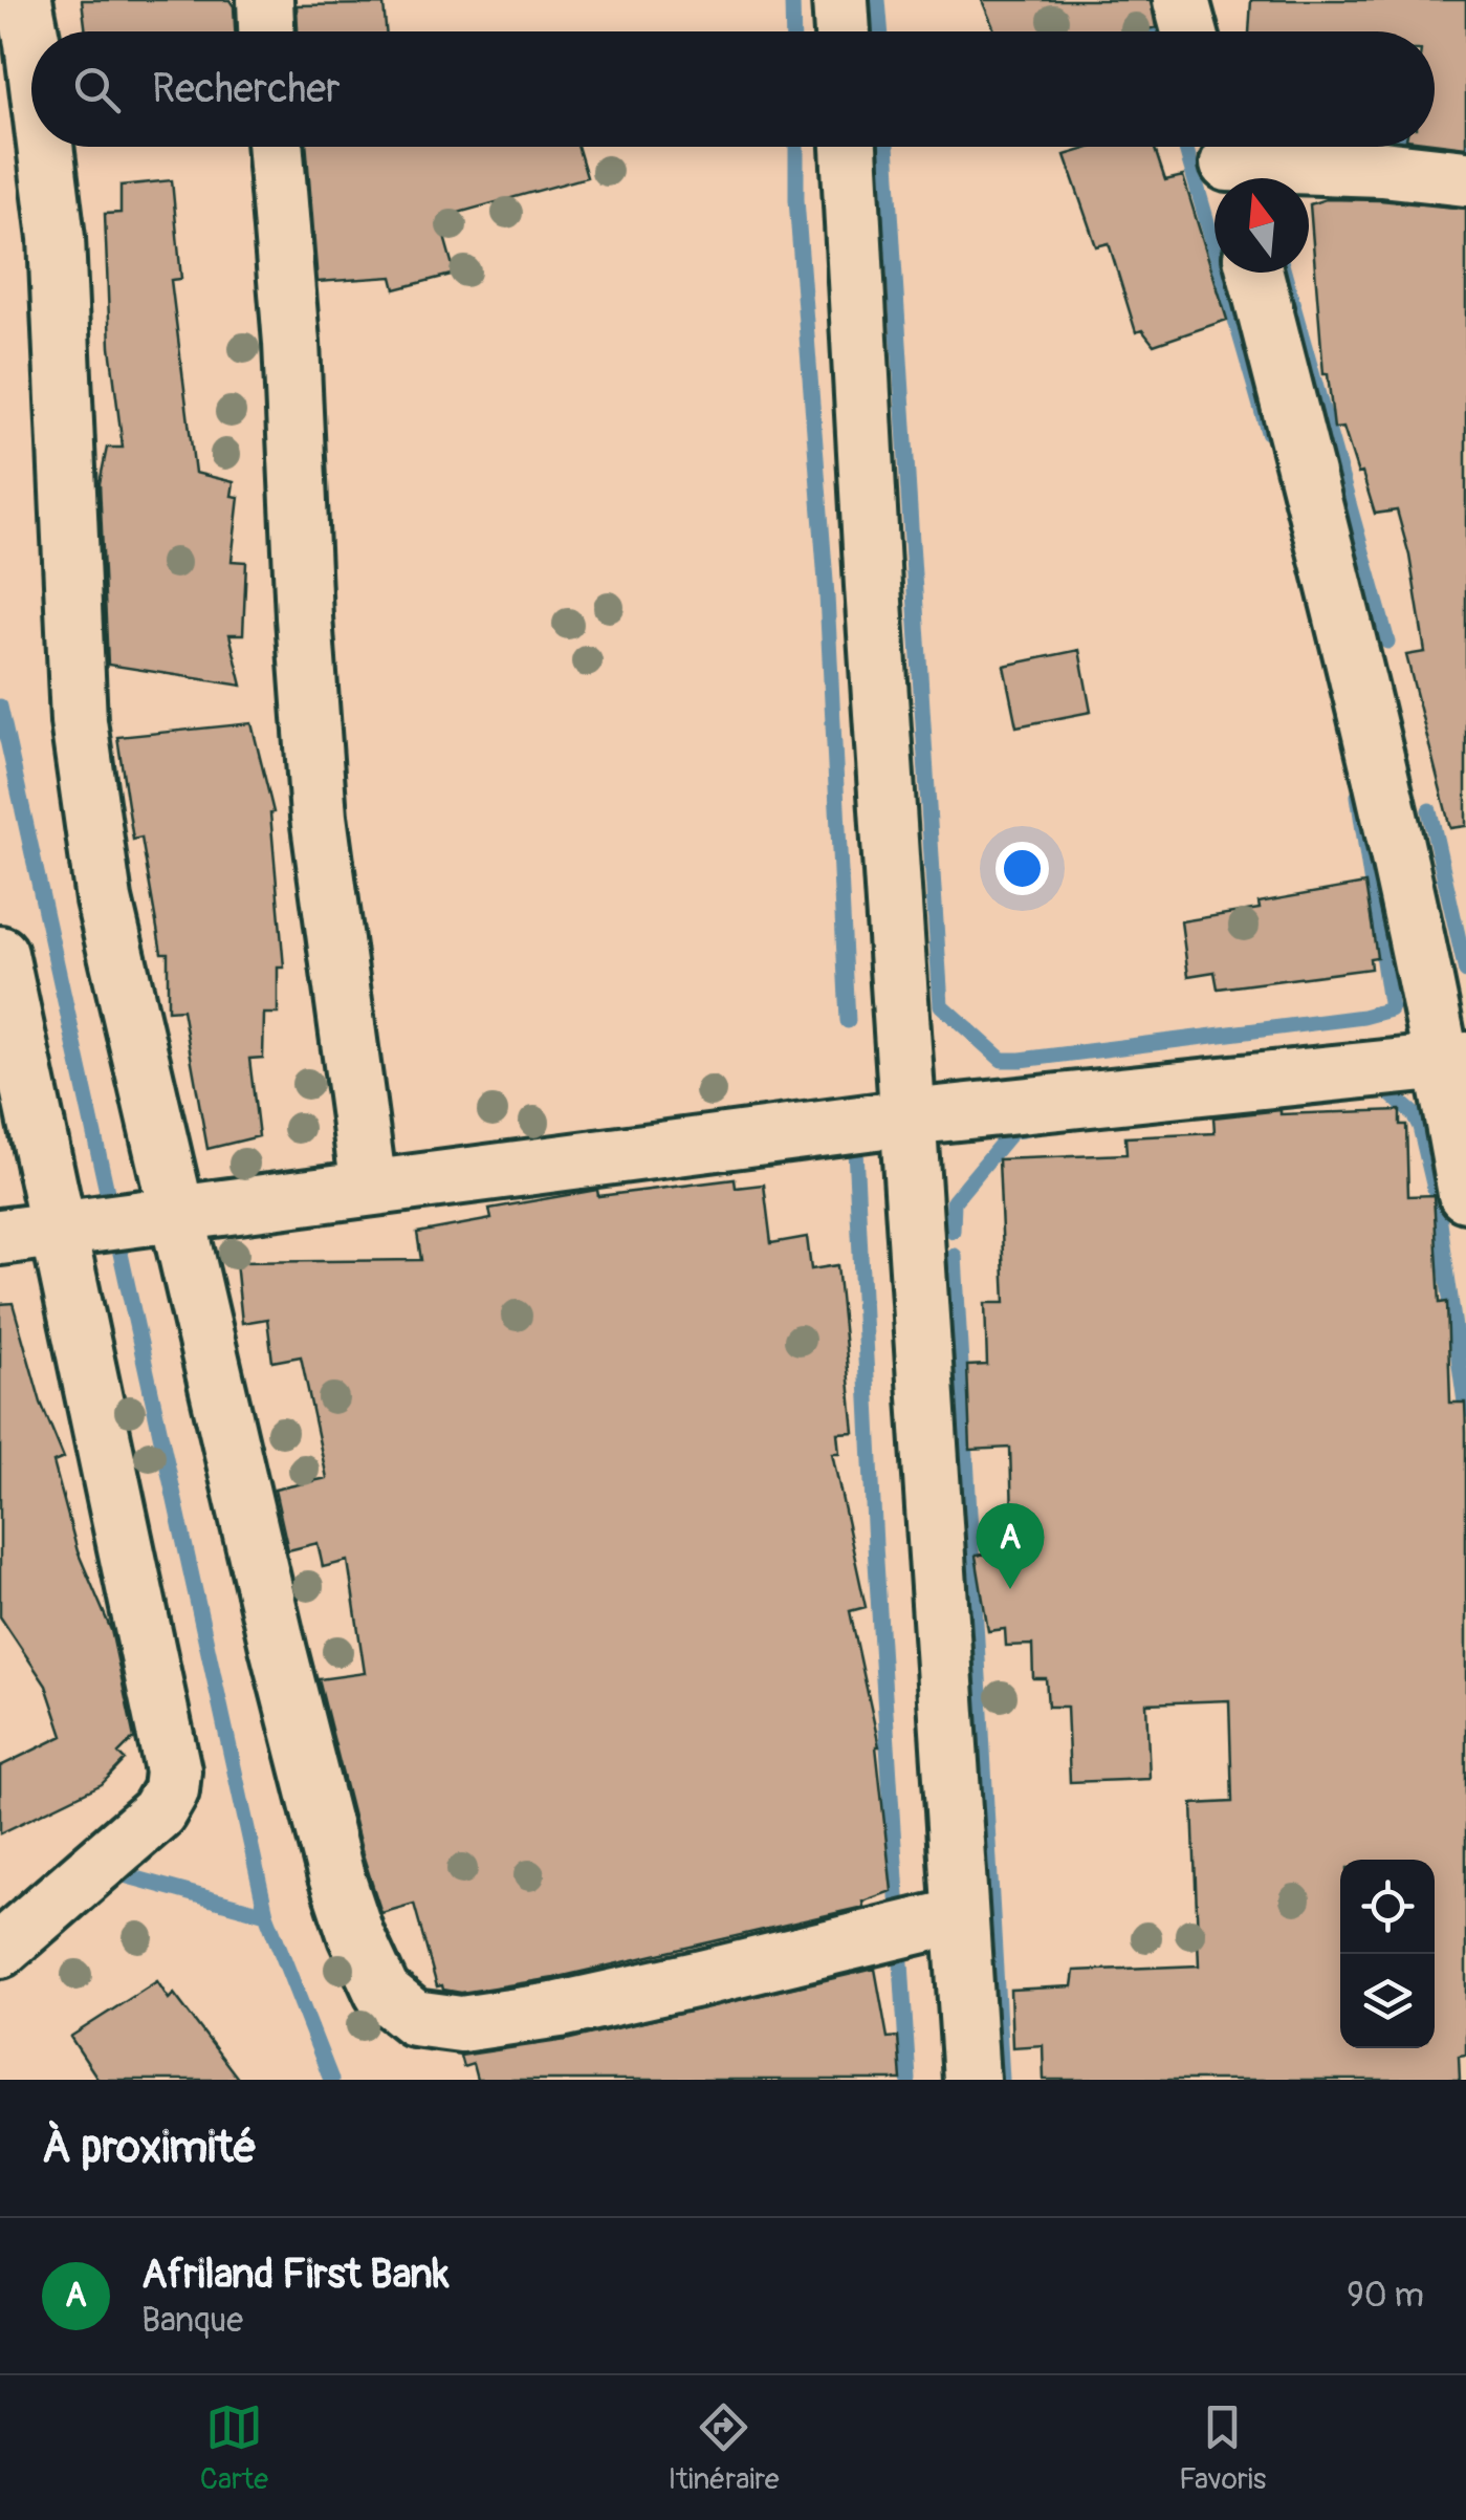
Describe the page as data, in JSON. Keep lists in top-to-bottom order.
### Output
{
  "north": "top",
  "page": {
    "search": "Rechercher",
    "pins": "A",
    "heading": "À proximité",
    "list": [
      {
        "mark": "A",
        "name": "Afriland First Bank",
        "note": "Banque",
        "value": "90 m"
      }
    ],
    "nav": ["Carte", "Itinéraire", "Favoris"]
  }
}
